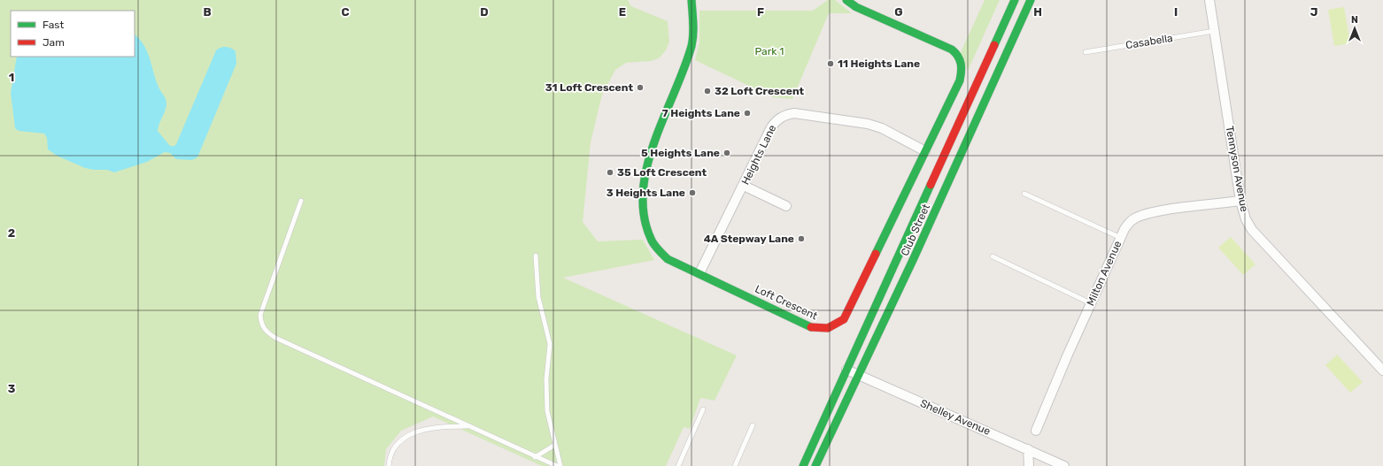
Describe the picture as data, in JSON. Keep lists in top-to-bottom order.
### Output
{
  "streets": {
    "main road": ["Club Street", "Loft Crescent"],
    "street": [
      "Heights Lane",
      "Tennyson Avenue",
      "Milton Avenue",
      "Shelley Avenue"
    ],
    "lane": ["Casabella"]
  },
  "crossings": [
    ["Casabella", "Tennyson Avenue"],
    ["Heights Lane", "Loft Crescent"],
    ["Tennyson Avenue", "Milton Avenue"],
    ["Club Street", "Shelley Avenue"]
  ],
  "parks": ["Park 1"],
  "places": [
    "11 Heights Lane",
    "31 Loft Crescent",
    "32 Loft Crescent",
    "7 Heights Lane",
    "5 Heights Lane",
    "35 Loft Crescent",
    "3 Heights Lane",
    "4A Stepway Lane"
  ],
  "legend": ["Fast", "Jam"],
  "north": "top",
  "grid": {
    "columns": [
      "B",
      "C",
      "D",
      "E",
      "F",
      "G",
      "H",
      "I",
      "J"
    ],
    "rows": ["1", "2", "3"]
  }
}
